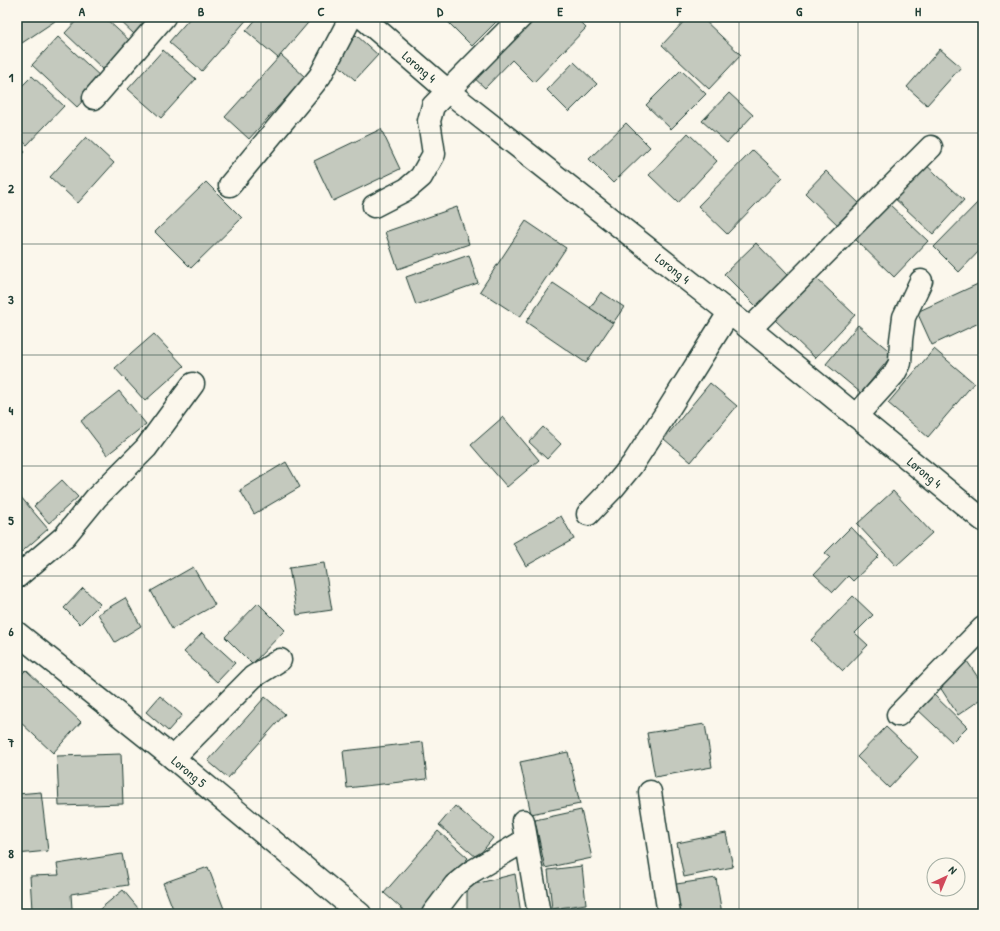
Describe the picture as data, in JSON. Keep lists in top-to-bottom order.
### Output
{
  "streets": {
    "street": ["Lorong 4", "Lorong 5"]
  },
  "north": "top right",
  "grid": {
    "columns": [
      "A",
      "B",
      "C",
      "D",
      "E",
      "F",
      "G",
      "H"
    ],
    "rows": [
      "1",
      "2",
      "3",
      "4",
      "5",
      "6",
      "7",
      "8"
    ]
  }
}
